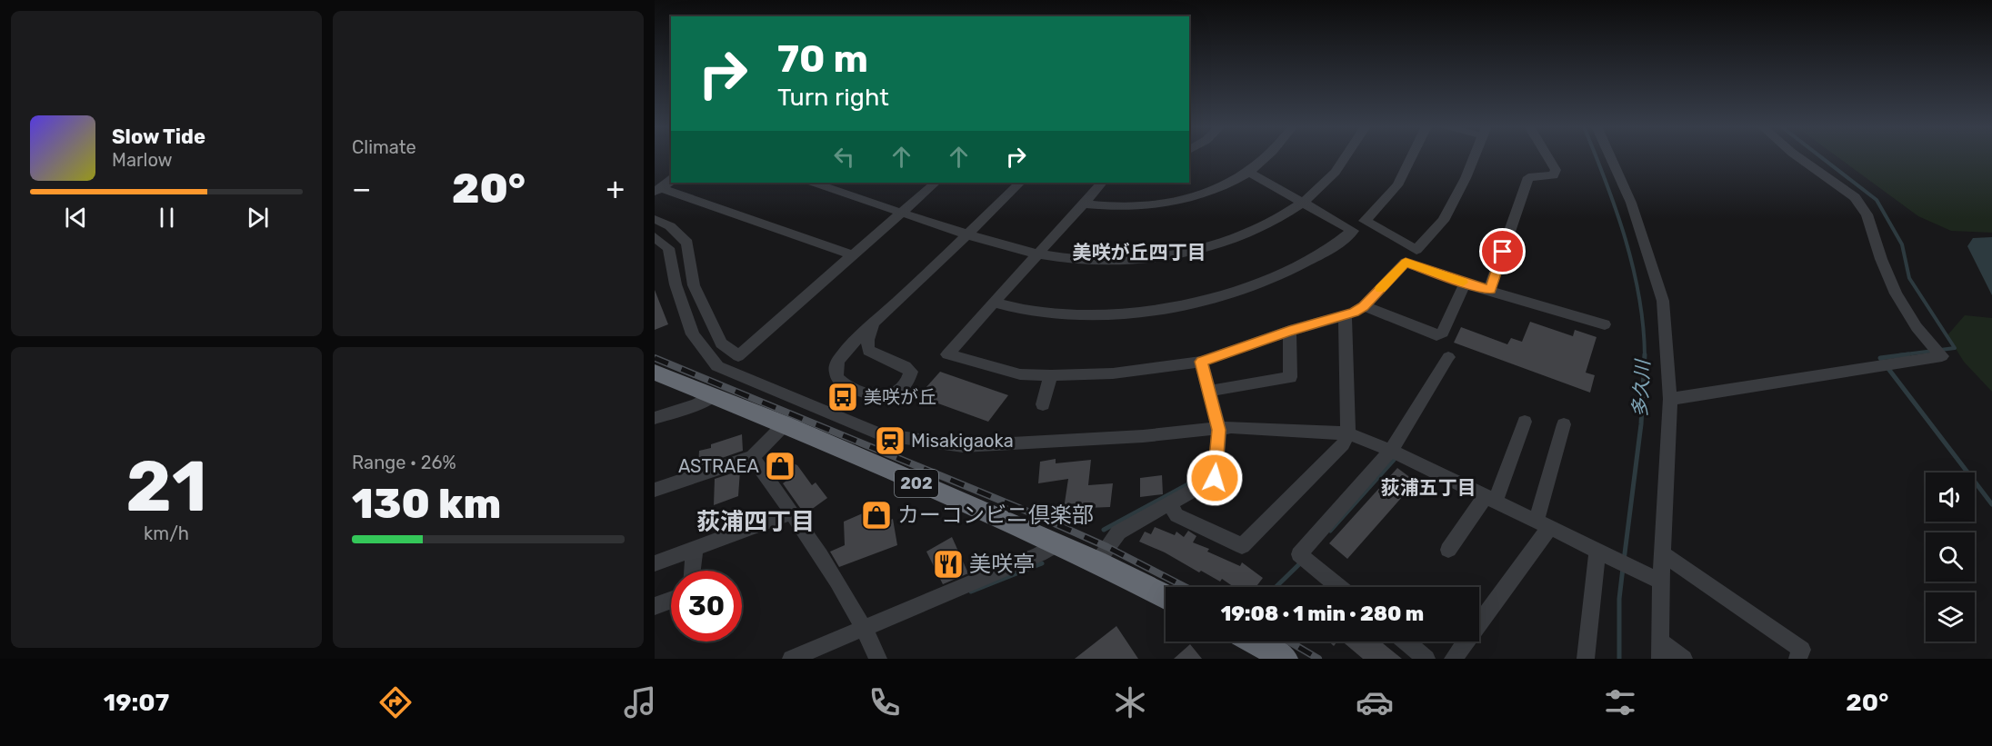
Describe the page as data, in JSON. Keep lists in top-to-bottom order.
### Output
{
  "streets": {
    "highway": ["202"]
  },
  "districts": ["美咲が丘四丁目", "荻浦五丁目", "荻浦四丁目"],
  "water": ["多久川"],
  "places": {
    "bus stop": ["美咲が丘"],
    "station": ["Misakigaoka"],
    "shop": ["ASTRAEA", "カーコンビニ倶楽部"],
    "restaurant": ["美咲亭"]
  },
  "page": {
    "tile": [
      "Climate",
      ["21", "km/h"],
      ["Range · 26%", "130 km"]
    ],
    "turn": ["70 m", "Turn right"],
    "song": ["Slow Tide", "Marlow"],
    "heat": ["−", "20°", "+"],
    "limit": "30",
    "trip": "19:08 · 1 min · 280 m",
    "tabs": ["19:07", "20°"]
  }
}
